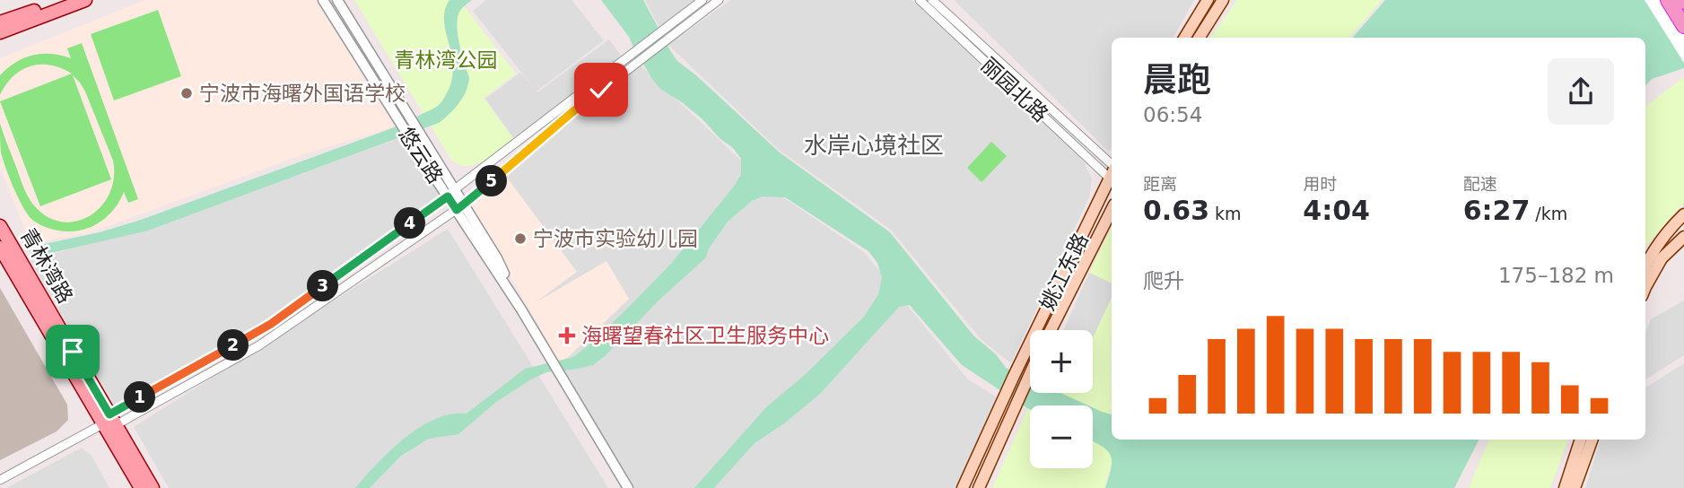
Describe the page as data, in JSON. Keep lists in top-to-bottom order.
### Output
{
  "streets": {
    "main road": ["青林湾路", "姚江东路"],
    "street": ["丽园北路", "悠云路"]
  },
  "districts": ["水岸心境社区"],
  "parks": ["青林湾公园"],
  "places": {
    "other": ["宁波市海曙外国语学校", "宁波市实验幼儿园"],
    "health": ["海曙望春社区卫生服务中心"]
  },
  "page": {
    "heading": ["晨跑", "06:54"],
    "stats": [
      ["距离", "0.63 km"],
      ["用时", "4:04"],
      ["配速", "6:27 /km"]
    ],
    "pins": [
      "5",
      "4",
      "3",
      "2",
      "1"
    ],
    "chart": ["爬升", "175–182 m"],
    "map_buttons": ["+", "−"]
  }
}
